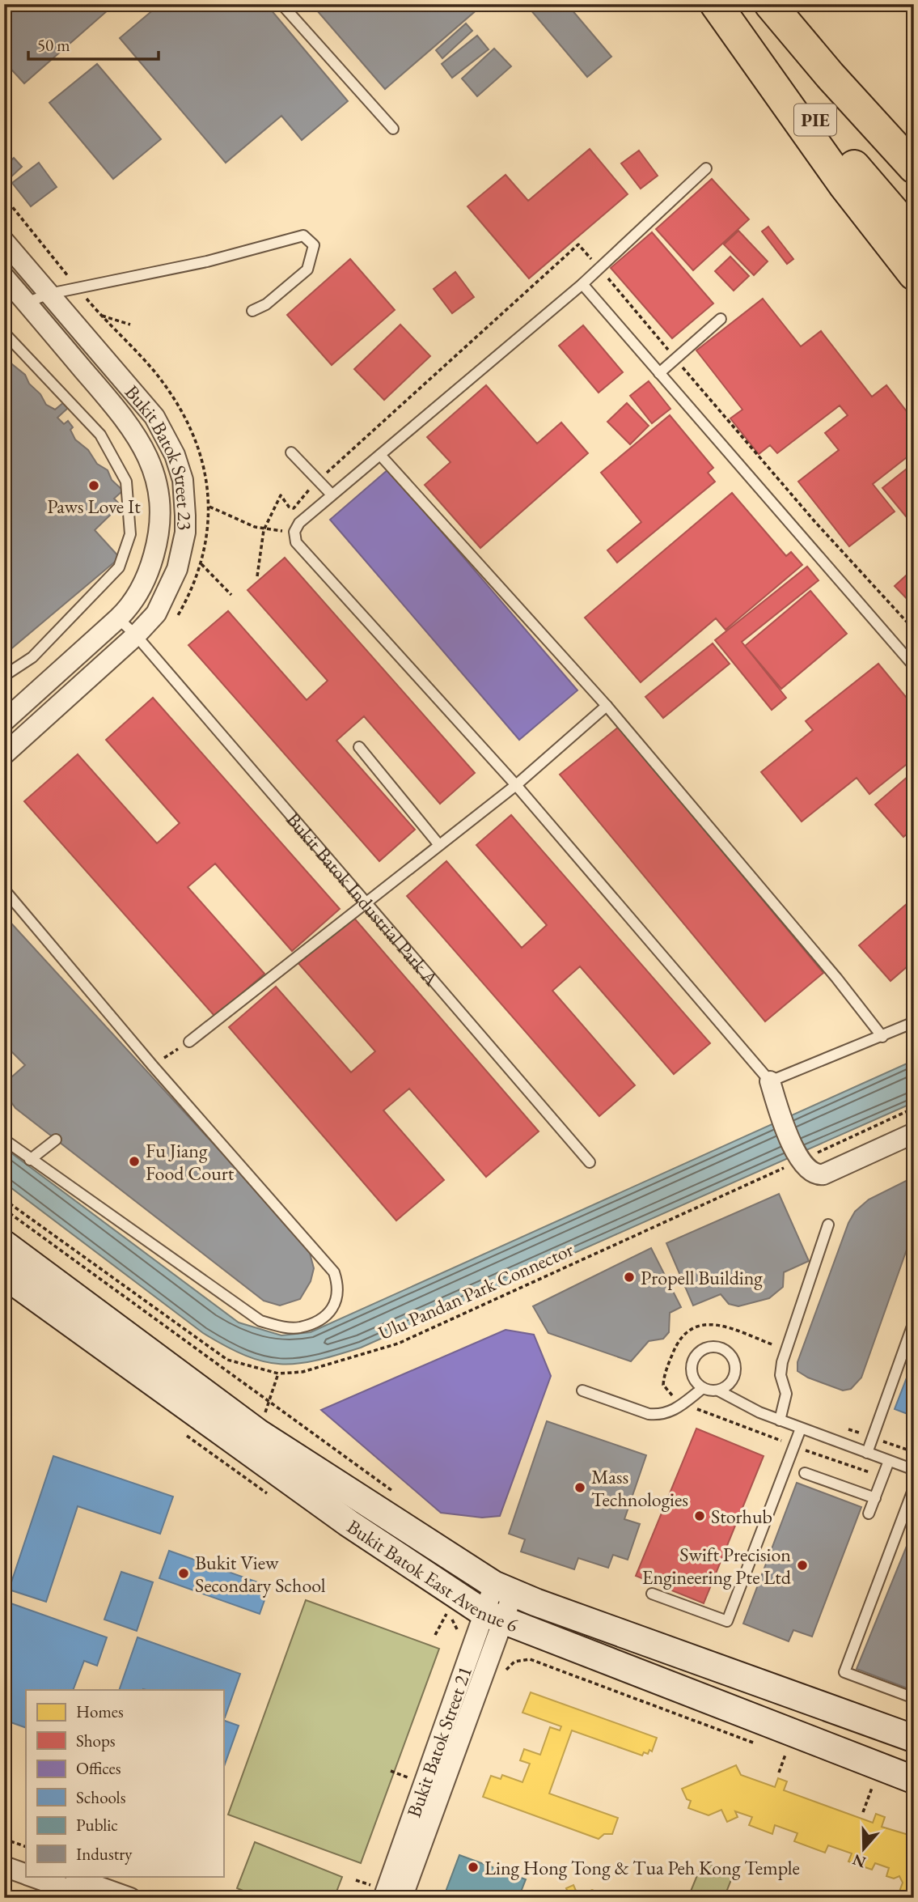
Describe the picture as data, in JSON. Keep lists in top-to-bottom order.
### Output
{
  "streets": {
    "highway": ["PIE"],
    "main road": ["Bukit Batok East Avenue 6"],
    "street": ["Bukit Batok Street 23", "Bukit Batok Street 21"],
    "lane": ["Bukit Batok Industrial Park A"],
    "path": ["Ulu Pandan Park Connector"]
  },
  "crossings": [
    ["Bukit Batok Street 23", "Bukit Batok Industrial Park A"],
    ["Bukit Batok East Avenue 6", "Bukit Batok Street 21"]
  ],
  "places": [
    "Paws Love It",
    "Fu Jiang Food Court",
    "Propell Building",
    "Mass Technologies",
    "Storhub",
    "Swift Precision Engineering Pte Ltd",
    "Bukit View Secondary School",
    "Ling Hong Tong & Tua Peh Kong Temple"
  ],
  "legend": [
    "Homes",
    "Shops",
    "Offices",
    "Schools",
    "Public",
    "Industry"
  ],
  "scale_bar": "50 m",
  "north": "bottom"
}
